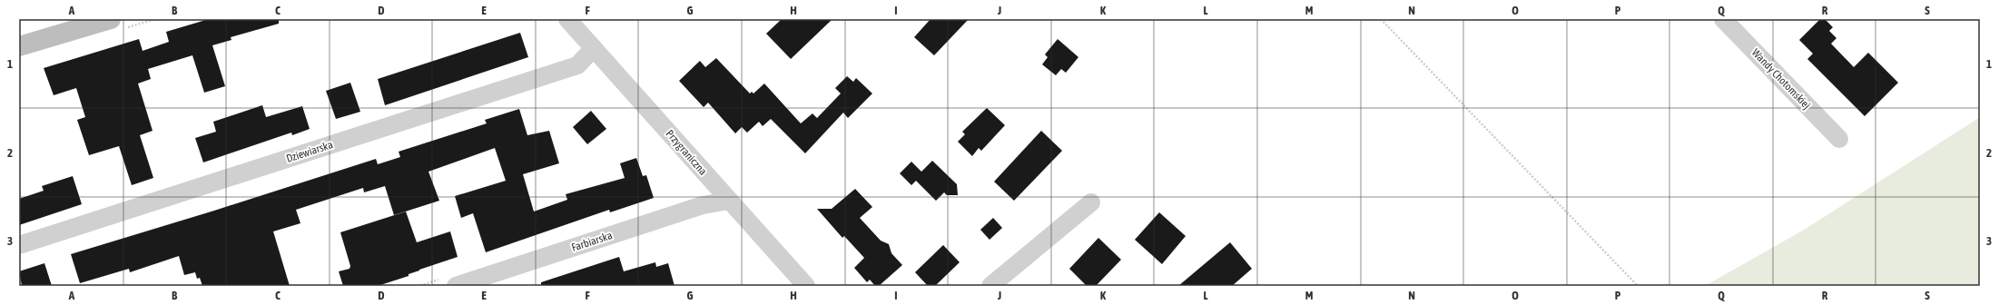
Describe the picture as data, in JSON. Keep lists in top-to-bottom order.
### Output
{
  "streets": {
    "street": [
      "Wandy Chotomskiej",
      "Dziewiarska",
      "Przygraniczna",
      "Farbiarska"
    ]
  },
  "crossings": [
    ["Dziewiarska", "Przygraniczna"],
    ["Przygraniczna", "Farbiarska"]
  ],
  "grid": {
    "columns": [
      "A",
      "B",
      "C",
      "D",
      "E",
      "F",
      "G",
      "H",
      "I",
      "J",
      "K",
      "L",
      "M",
      "N",
      "O",
      "P",
      "Q",
      "R",
      "S"
    ],
    "rows": ["1", "2", "3"]
  }
}
